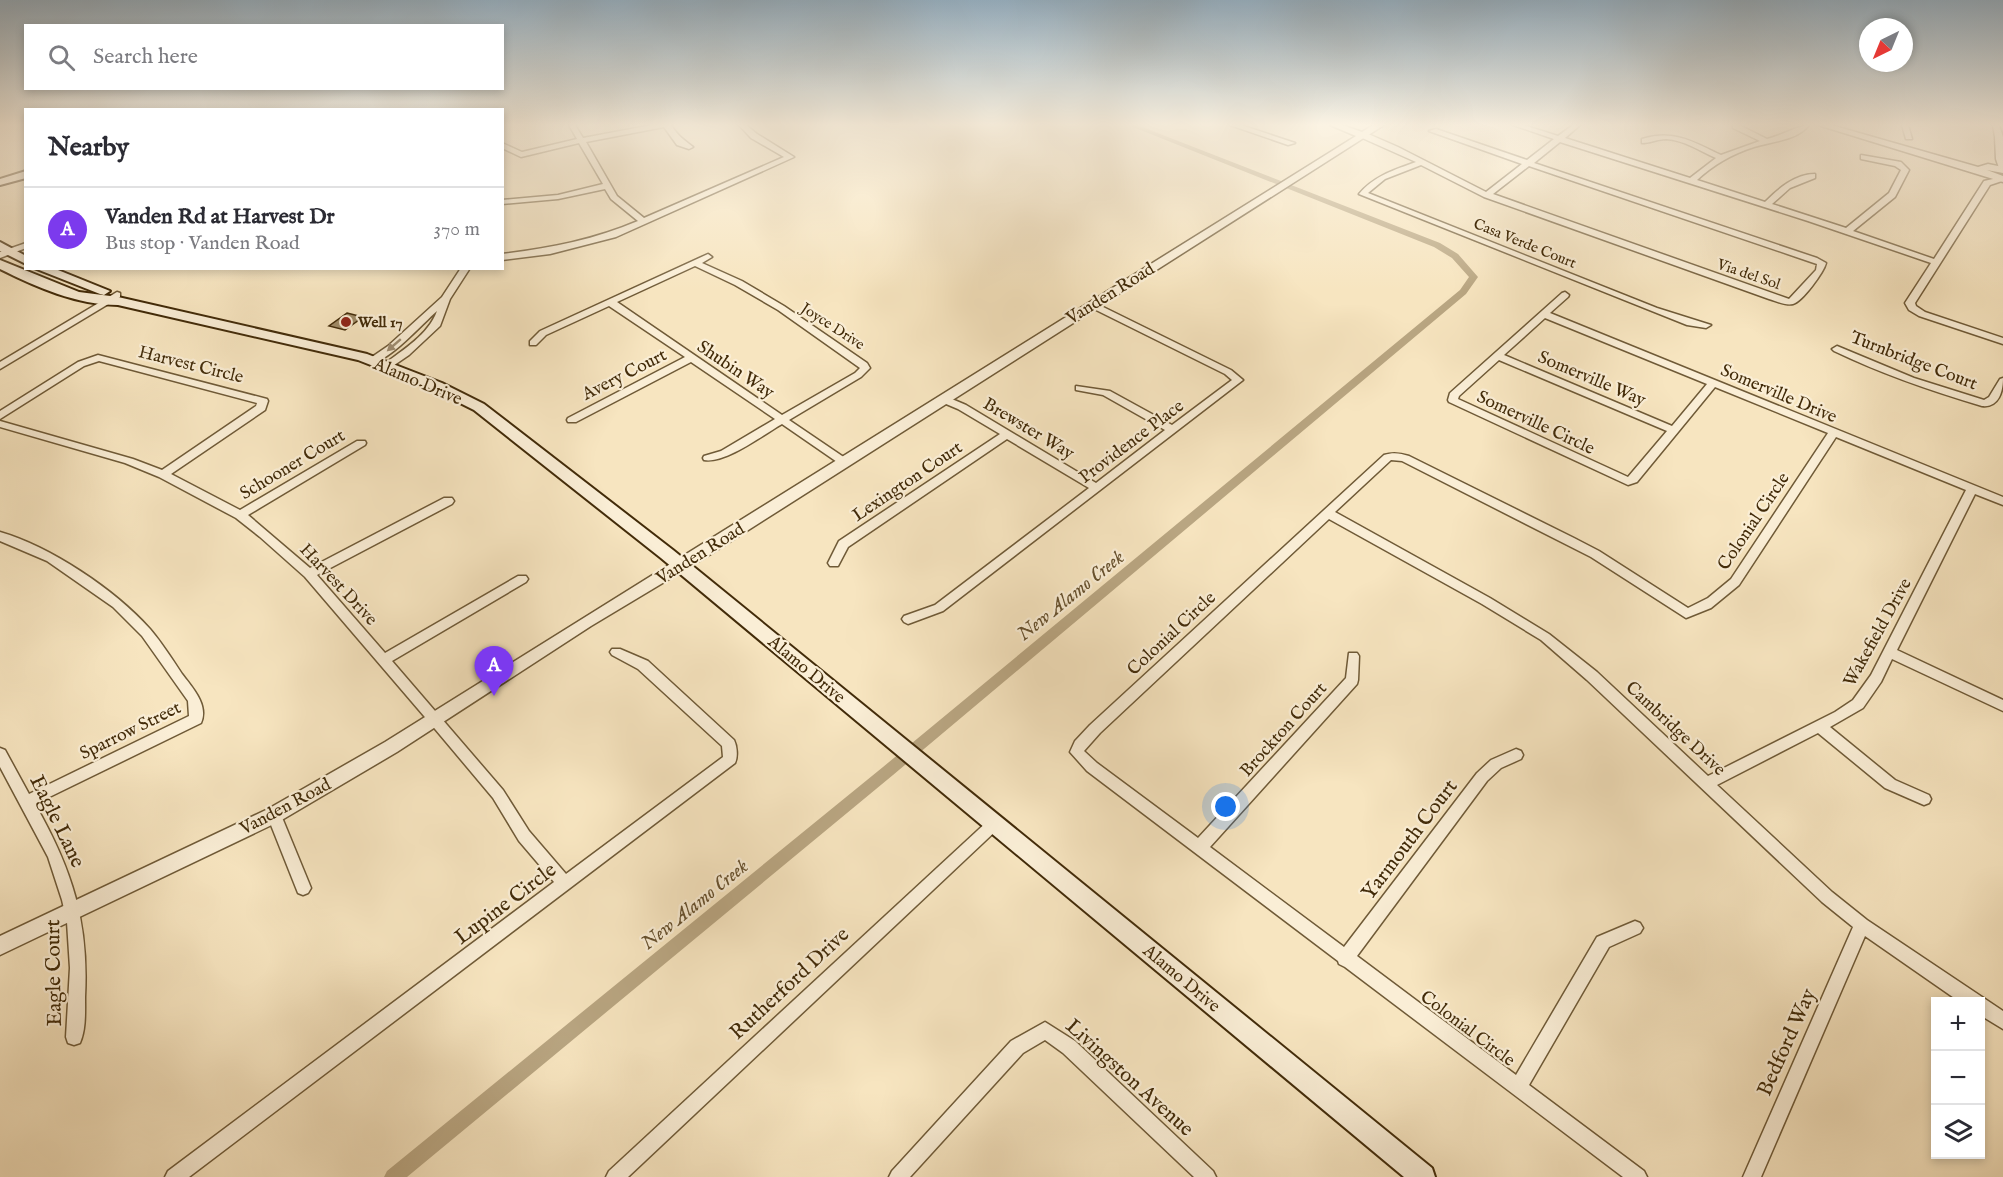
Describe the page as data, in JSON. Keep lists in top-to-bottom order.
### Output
{
  "streets": {
    "main road": ["Alamo Drive"],
    "street": [
      "Casa Verde Court",
      "Via del Sol",
      "Vanden Road",
      "Joyce Drive",
      "Turnbridge Court",
      "Harvest Circle",
      "Shubin Way",
      "Avery Court",
      "Somerville Way",
      "Somerville Drive",
      "Somerville Circle",
      "Brewster Way",
      "Providence Place",
      "Schooner Court",
      "Lexington Court",
      "Colonial Circle",
      "Harvest Drive",
      "Wakefield Drive",
      "Cambridge Drive",
      "Brockton Court",
      "Sparrow Street",
      "Eagle Lane",
      "Yarmouth Court",
      "Lupine Circle",
      "Eagle Court",
      "Rutherford Drive",
      "Bedford Way",
      "Livingston Avenue"
    ]
  },
  "crossings": [
    ["Vanden Road", "Shubin Way"],
    ["Vanden Road", "Alamo Drive"],
    ["Vanden Road", "Brewster Way"],
    ["Vanden Road", "Providence Place"],
    ["Vanden Road", "Harvest Drive"],
    ["Vanden Road", "Eagle Lane"],
    ["Vanden Road", "Eagle Court"],
    ["Joyce Drive", "Shubin Way"],
    ["Harvest Circle", "Harvest Drive"],
    ["Shubin Way", "Avery Court"],
    ["Somerville Way", "Somerville Circle"],
    ["Alamo Drive", "Rutherford Drive"],
    ["Somerville Drive", "Somerville Circle"],
    ["Somerville Drive", "Colonial Circle"],
    ["Somerville Drive", "Wakefield Drive"],
    ["Brewster Way", "Providence Place"],
    ["Brewster Way", "Lexington Court"],
    ["Schooner Court", "Harvest Drive"],
    ["Colonial Circle", "Cambridge Drive"],
    ["Colonial Circle", "Brockton Court"],
    ["Colonial Circle", "Yarmouth Court"],
    ["Harvest Drive", "Lupine Circle"],
    ["Wakefield Drive", "Cambridge Drive"],
    ["Cambridge Drive", "Bedford Way"],
    ["Sparrow Street", "Eagle Lane"],
    ["Eagle Lane", "Eagle Court"]
  ],
  "water": ["New Alamo Creek"],
  "places": ["Well 17"],
  "north": "bottom left",
  "page": {
    "search": "Search here",
    "heading": "Nearby",
    "list": [
      {
        "mark": "A",
        "name": "Vanden Rd at Harvest Dr",
        "note": "Bus stop · Vanden Road",
        "value": "370 m"
      }
    ],
    "pins": "A",
    "map_buttons": ["+", "−"]
  }
}
